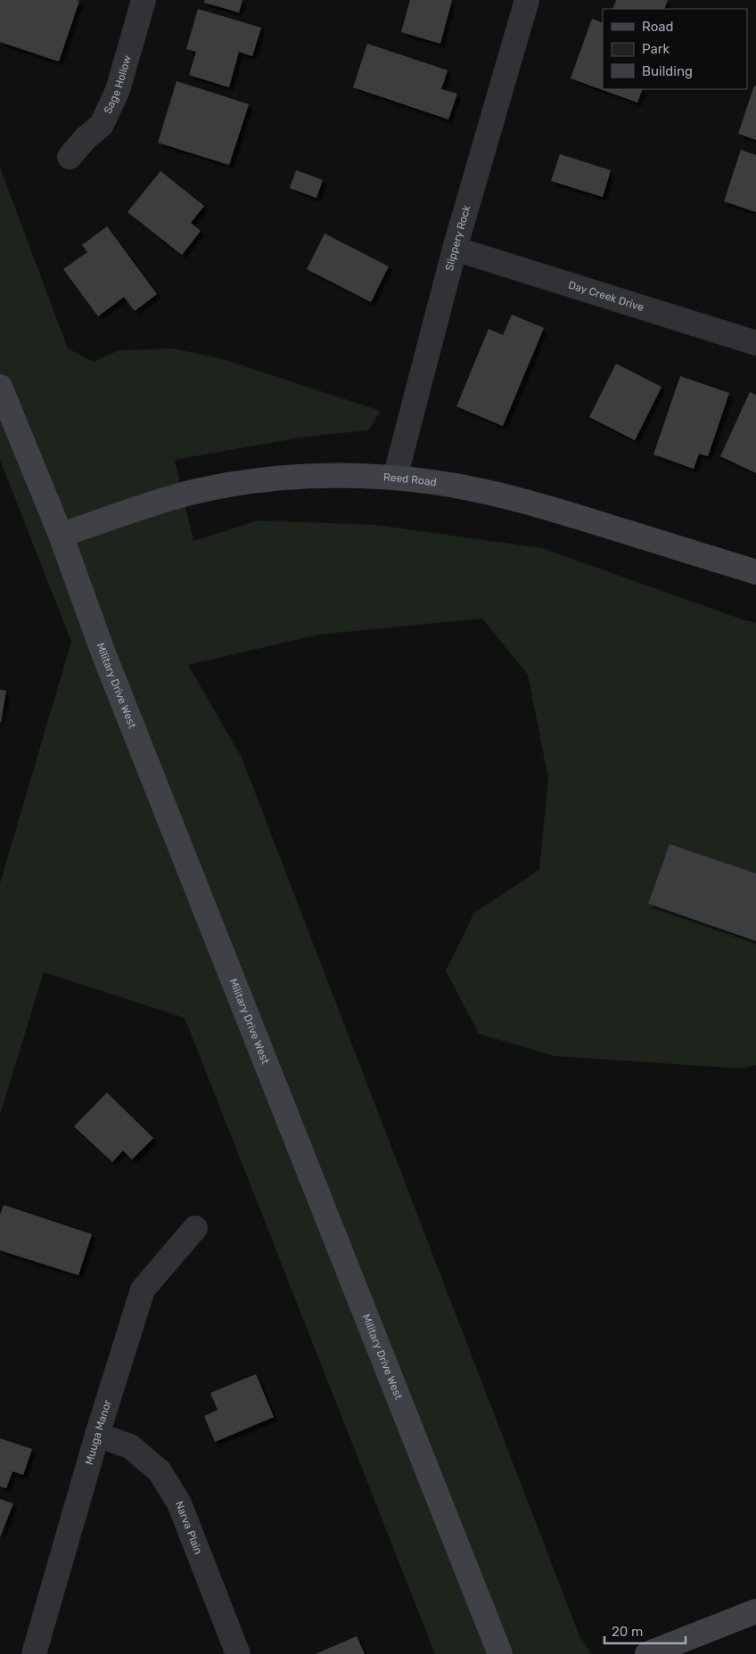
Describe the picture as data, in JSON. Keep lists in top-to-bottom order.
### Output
{
  "streets": {
    "street": [
      "Sage Hollow",
      "Slippery Rock",
      "Day Creek Drive",
      "Reed Road",
      "Military Drive West",
      "Muuga Manor",
      "Narva Plain"
    ]
  },
  "crossings": [
    ["Slippery Rock", "Day Creek Drive"],
    ["Slippery Rock", "Reed Road"],
    ["Reed Road", "Military Drive West"],
    ["Muuga Manor", "Narva Plain"]
  ],
  "legend": ["Road", "Park", "Building"],
  "scale_bar": "20 m"
}
